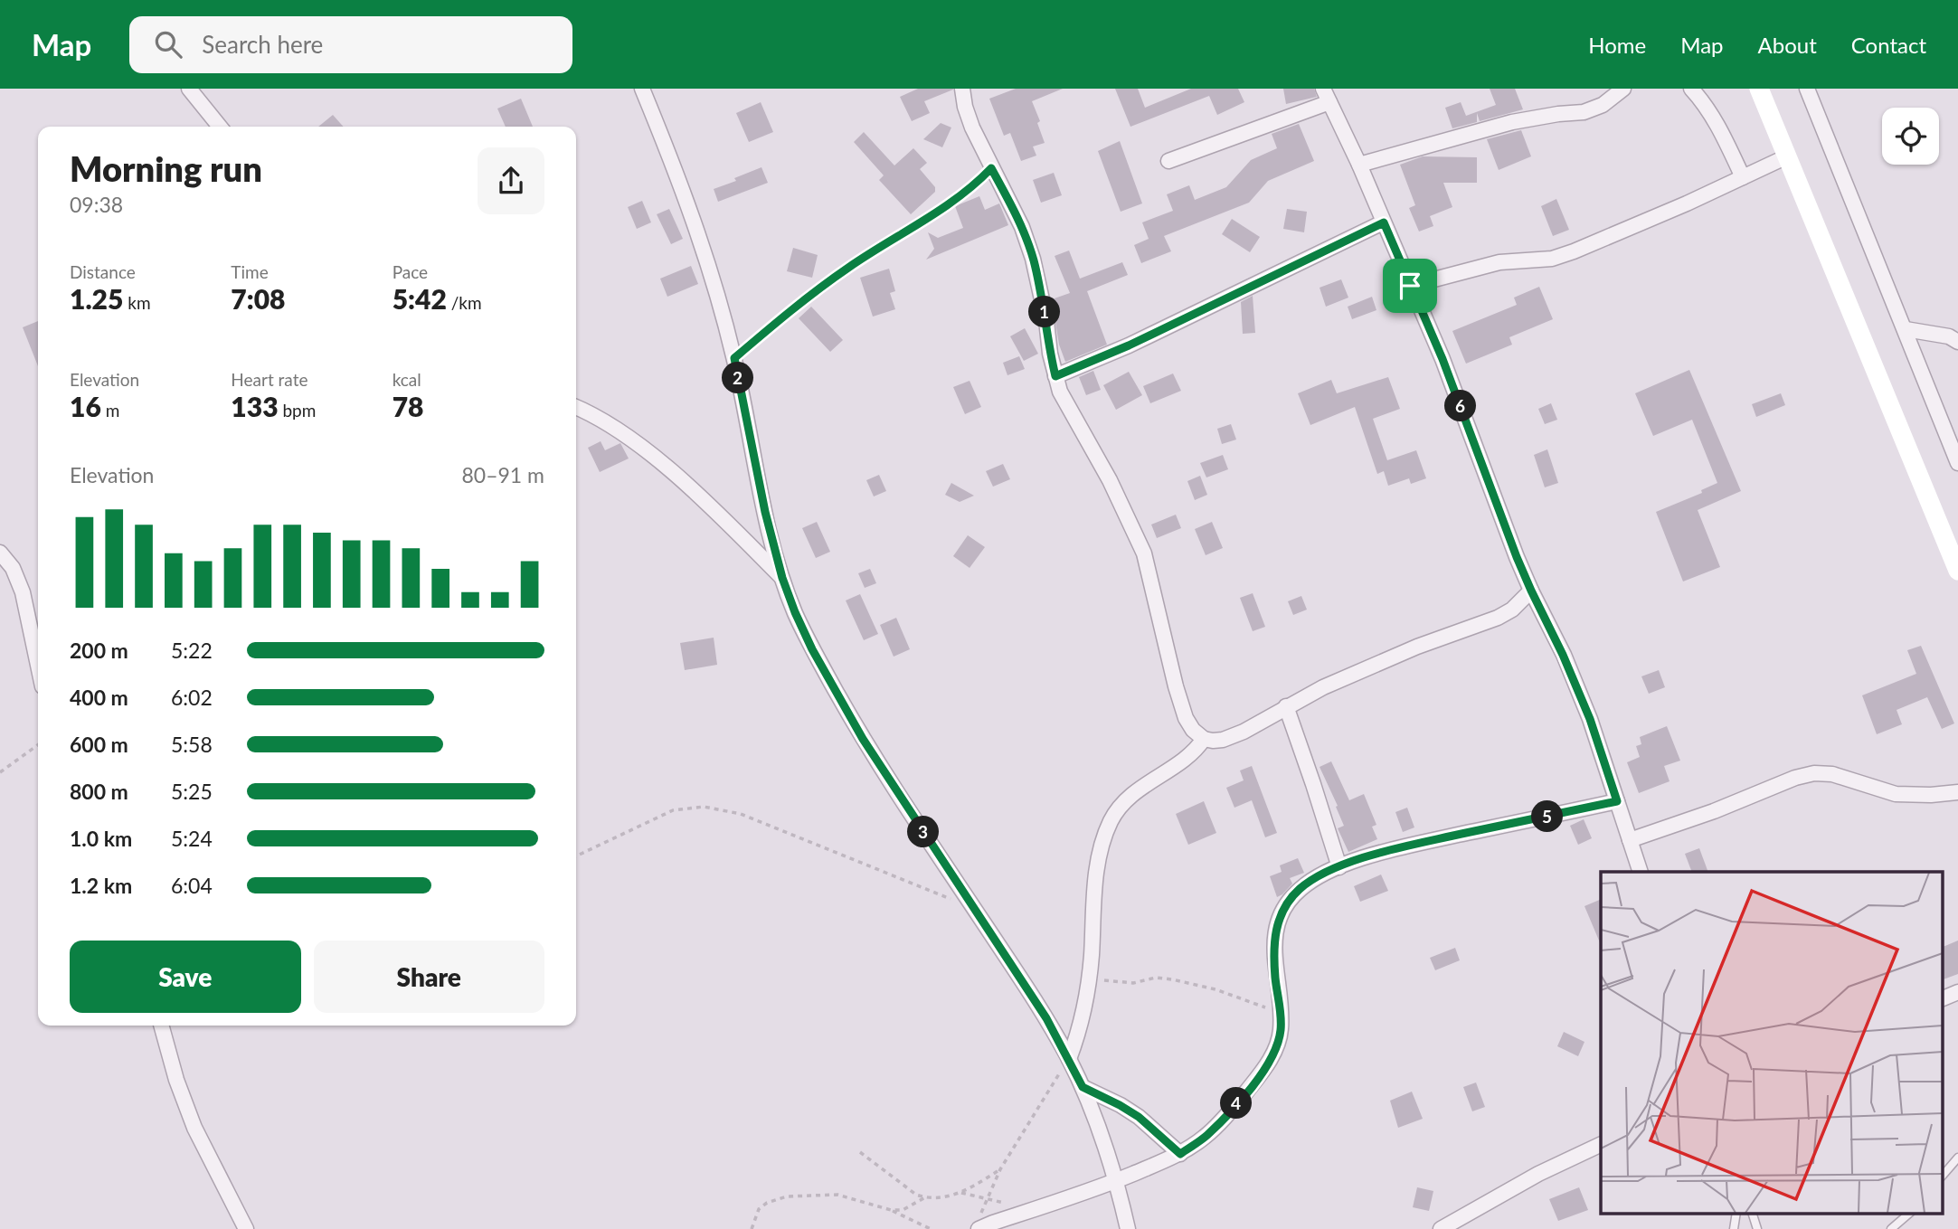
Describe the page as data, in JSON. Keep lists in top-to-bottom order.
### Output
{
  "page": {
    "header": "Map",
    "search": "Search here",
    "nav": [
      "Home",
      "Map",
      "About",
      "Contact"
    ],
    "heading": ["Morning run", "09:38"],
    "stats": [
      ["Distance", "1.25 km"],
      ["Time", "7:08"],
      ["Pace", "5:42 /km"],
      ["Elevation", "16 m"],
      ["Heart rate", "133 bpm"],
      ["kcal", "78"]
    ],
    "pins": [
      "1",
      "2",
      "6",
      "5",
      "3",
      "4"
    ],
    "chart": ["Elevation", "80–91 m"],
    "list": [
      {
        "name": "200 m",
        "note": "5:22"
      },
      {
        "name": "400 m",
        "note": "6:02"
      },
      {
        "name": "600 m",
        "note": "5:58"
      },
      {
        "name": "800 m",
        "note": "5:25"
      },
      {
        "name": "1.0 km",
        "note": "5:24"
      },
      {
        "name": "1.2 km",
        "note": "6:04"
      }
    ],
    "buttons": ["Save", "Share"]
  }
}
